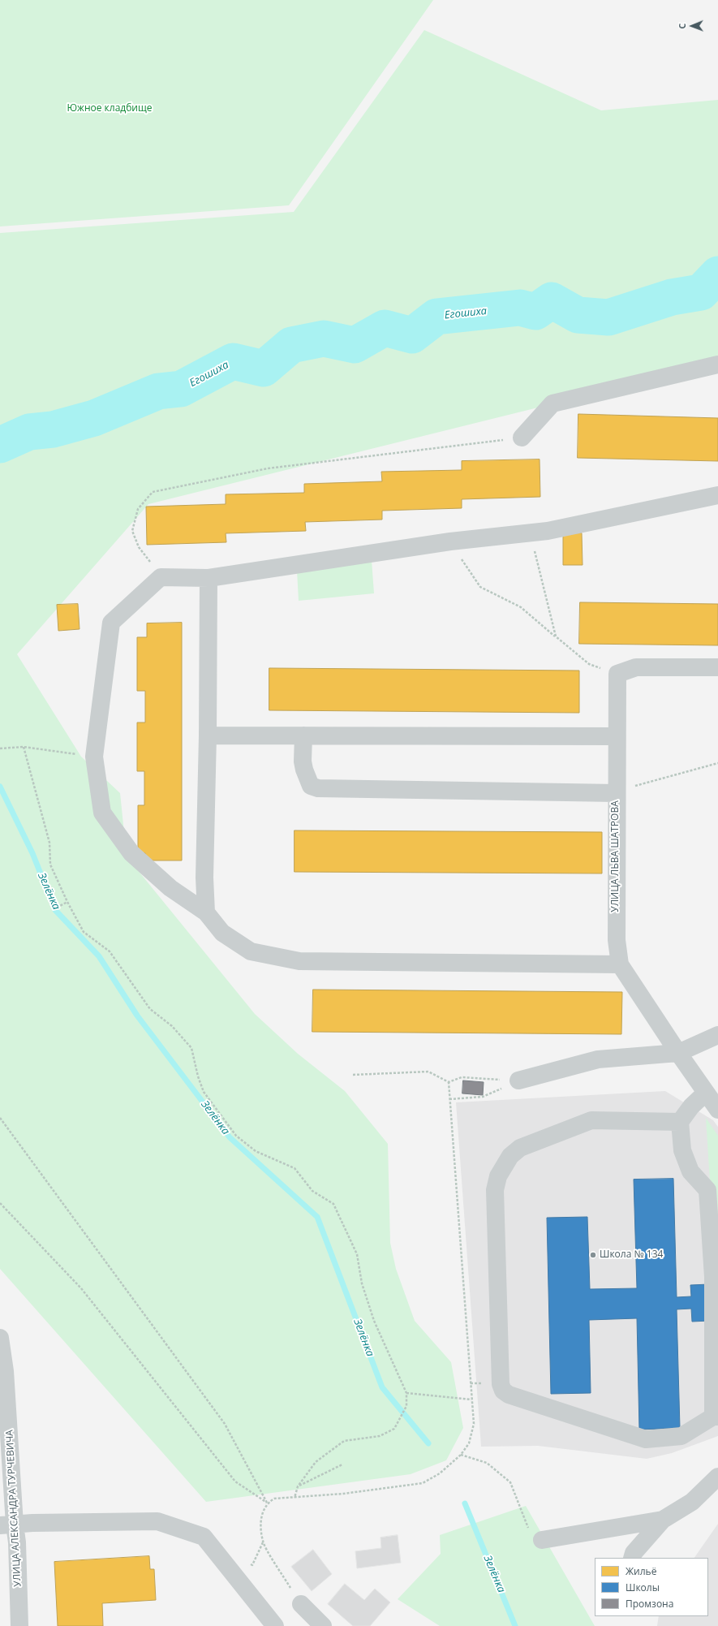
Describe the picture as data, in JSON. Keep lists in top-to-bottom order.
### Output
{
  "streets": {
    "street": ["УЛИЦА ЛЬВА ШАТРОВА", "УЛИЦА АЛЕКСАНДРА ТУРЧЕВИЧА"]
  },
  "water": ["Егошиха", "Зелёнка"],
  "parks": ["Южное кладбище"],
  "places": ["Школа № 134"],
  "legend": ["Жильё", "Школы", "Промзона"],
  "north": "left"
}
